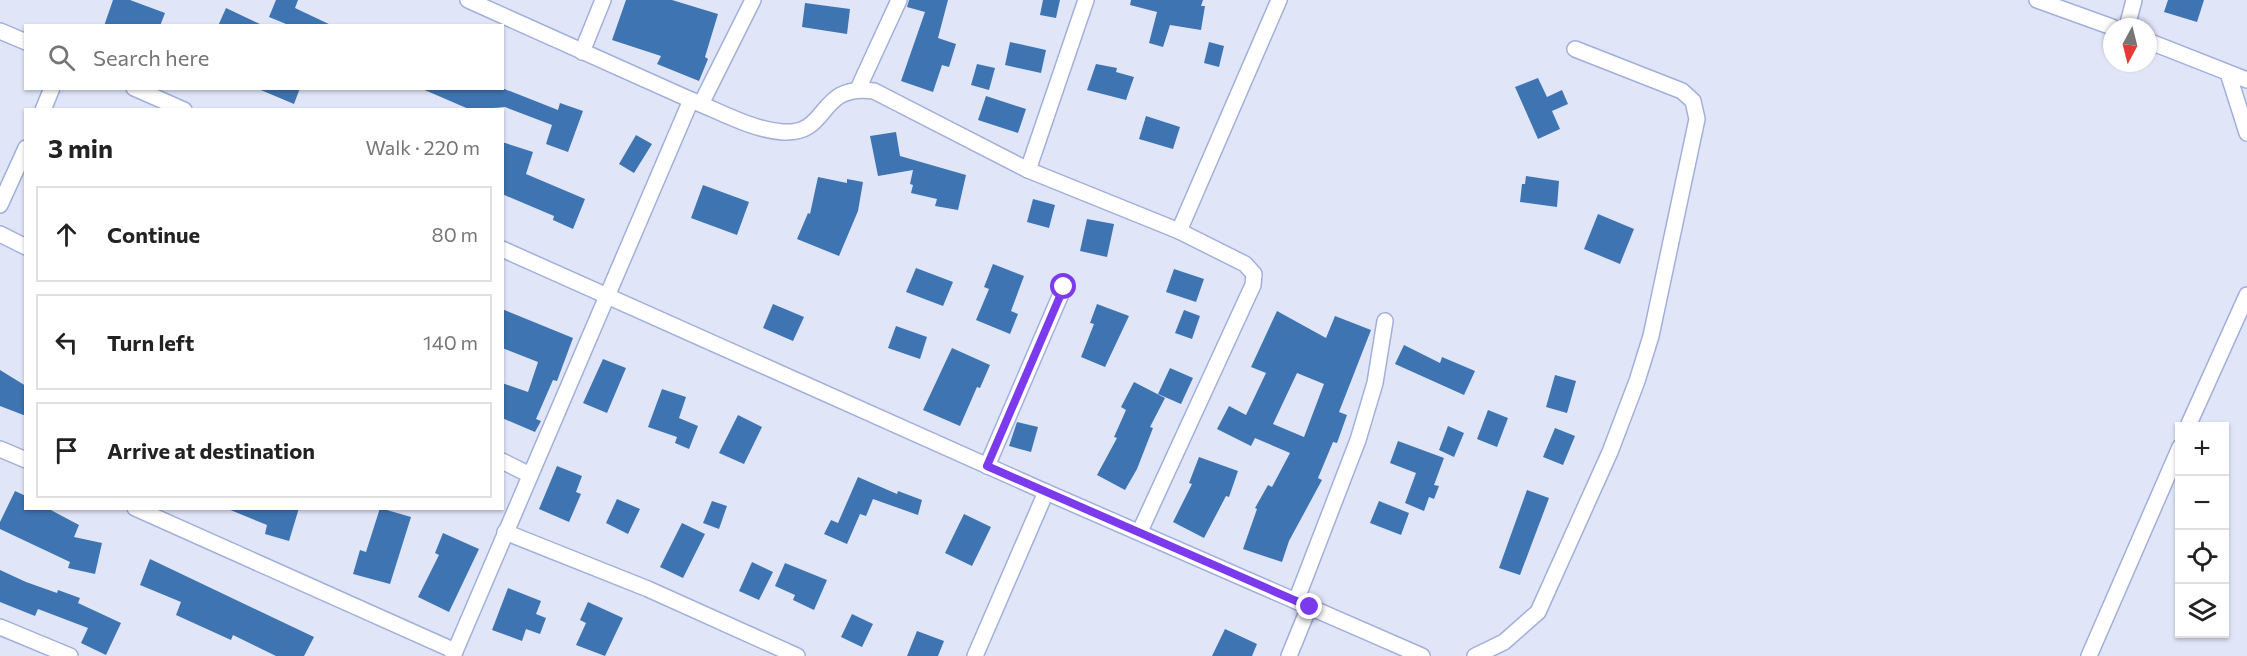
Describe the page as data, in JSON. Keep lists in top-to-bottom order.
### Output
{
  "north": "bottom",
  "page": {
    "search": "Search here",
    "heading": ["3 min", "Walk · 220 m"],
    "list": [
      ["Continue", "80 m"],
      ["Turn left", "140 m"],
      "Arrive at destination"
    ],
    "map_buttons": ["+", "−"]
  }
}
